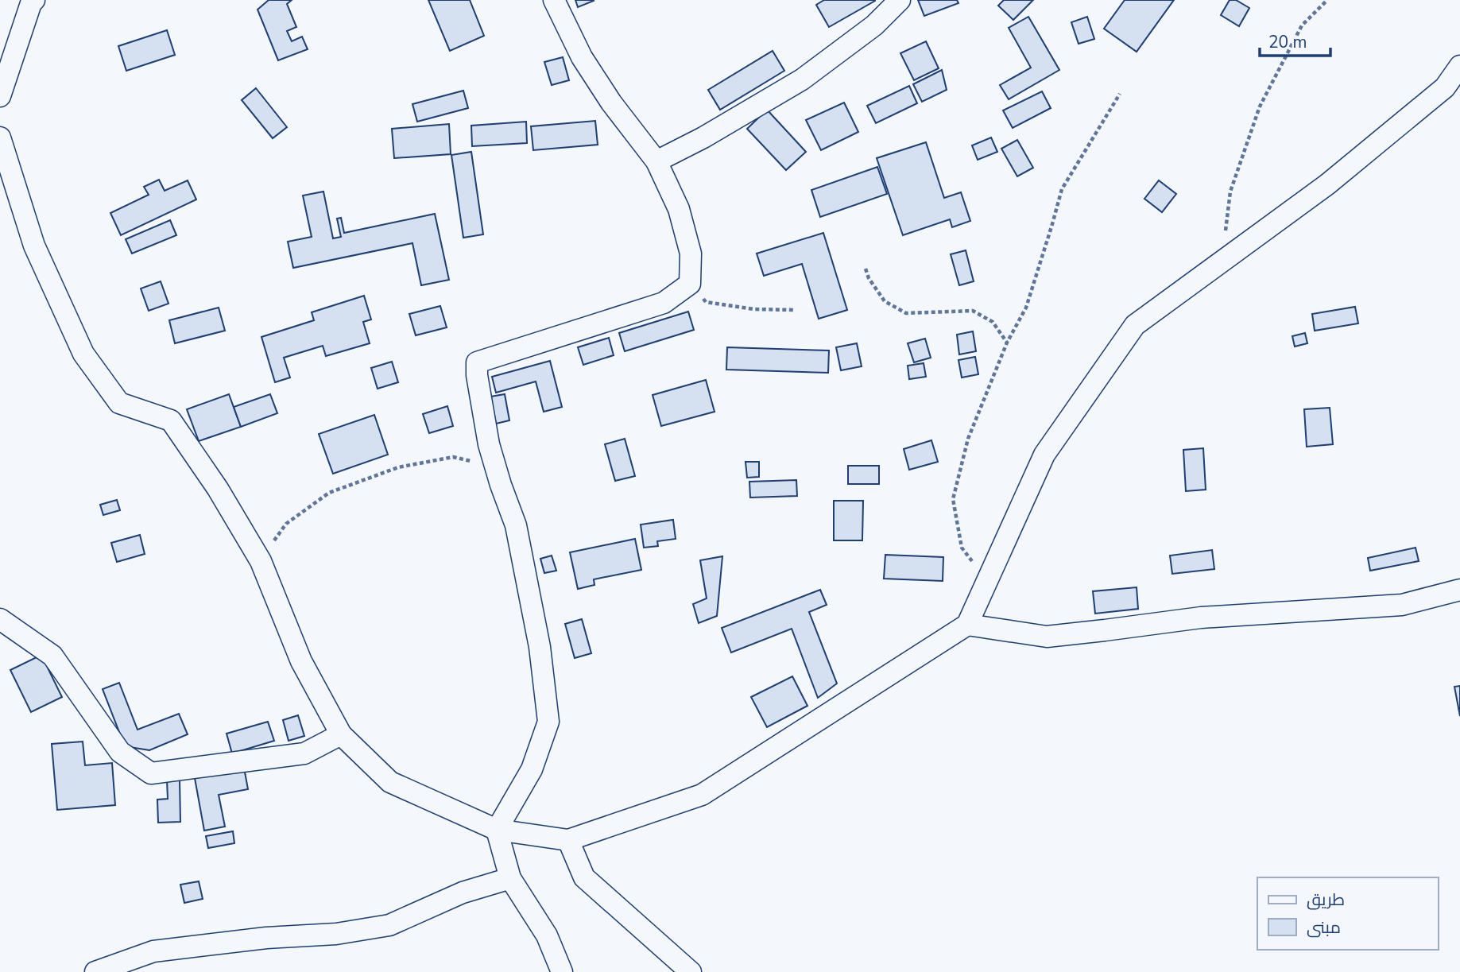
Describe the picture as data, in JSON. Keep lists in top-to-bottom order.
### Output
{
  "legend": ["طريق", "مبنى"],
  "scale_bar": "20 m"
}
